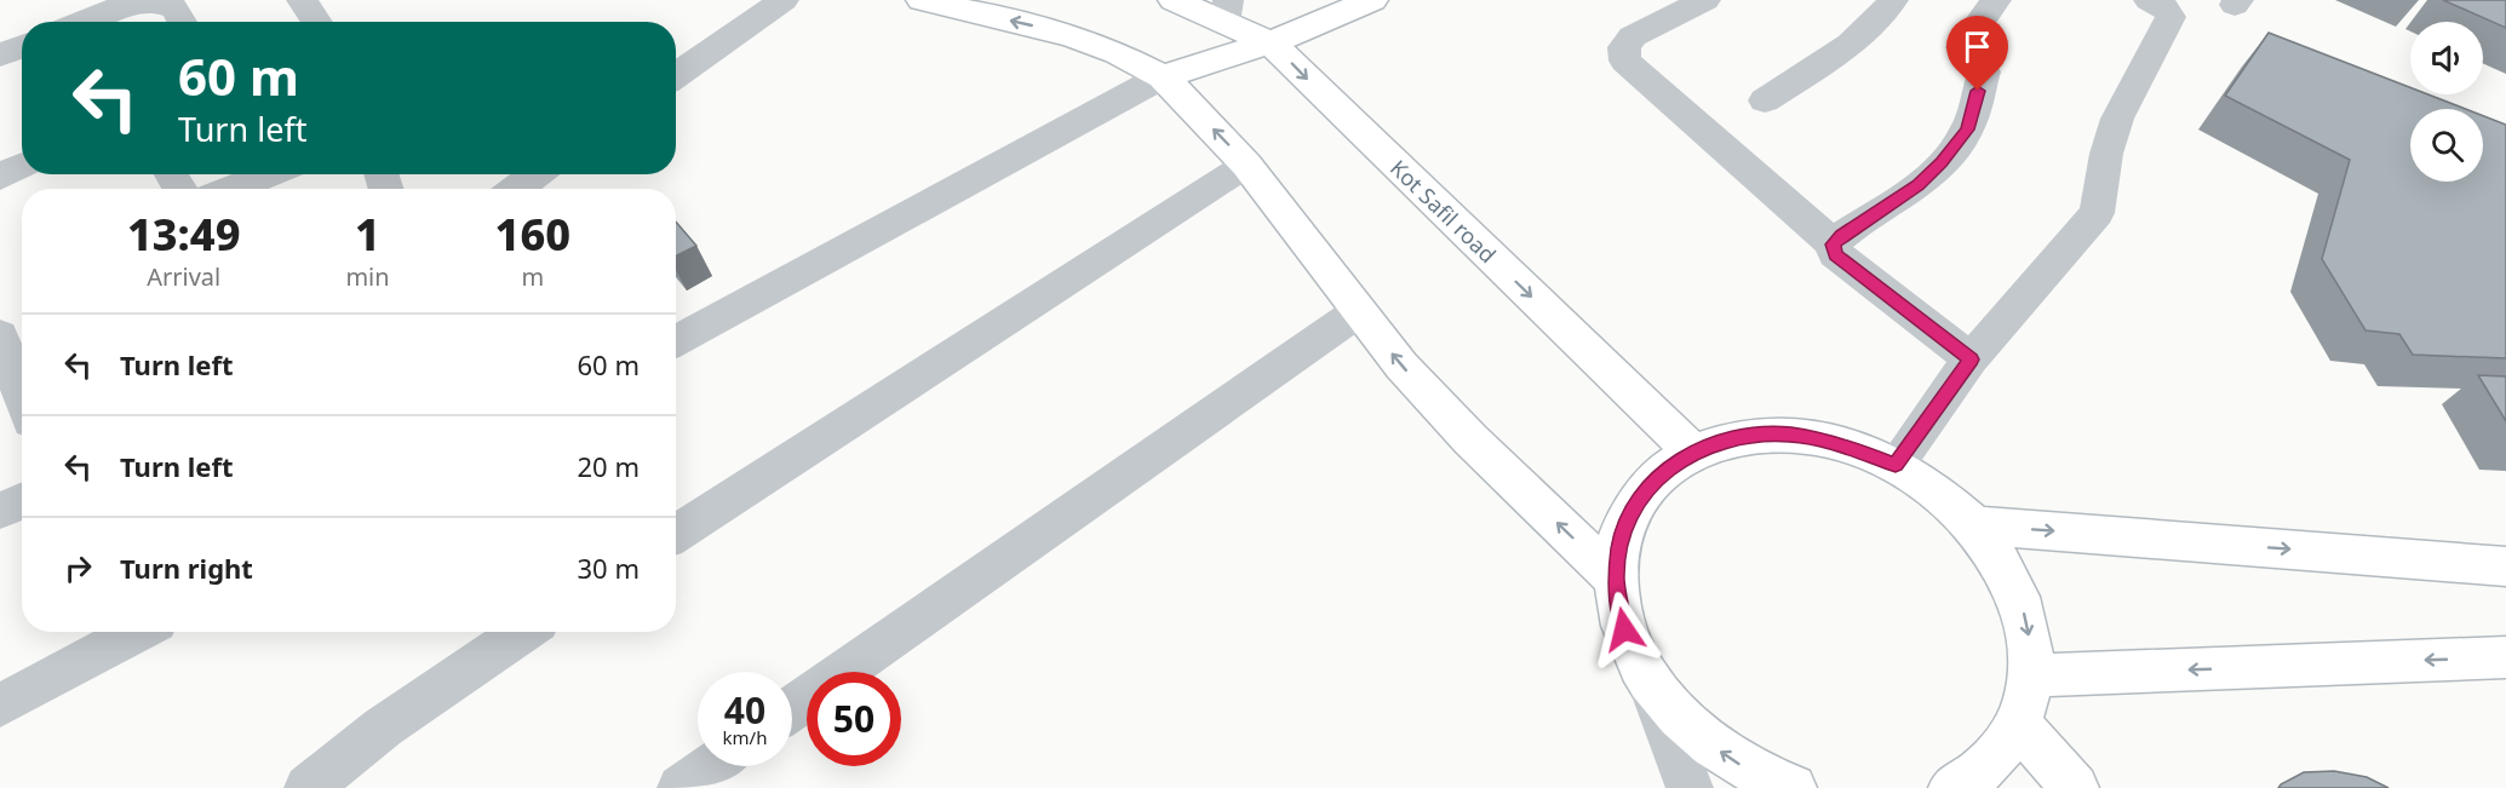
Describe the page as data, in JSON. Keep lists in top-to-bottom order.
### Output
{
  "streets": {
    "main road": ["Kot Safil road"]
  },
  "page": {
    "turn": ["60 m", "Turn left"],
    "eta": [
      "13:49",
      "Arrival",
      "1",
      "min",
      "160",
      "m"
    ],
    "list": [
      {
        "name": "Turn left",
        "value": "60 m"
      },
      {
        "name": "Turn left",
        "value": "20 m"
      },
      {
        "name": "Turn right",
        "value": "30 m"
      }
    ],
    "speed": "40 km/h",
    "limit": "50"
  }
}
